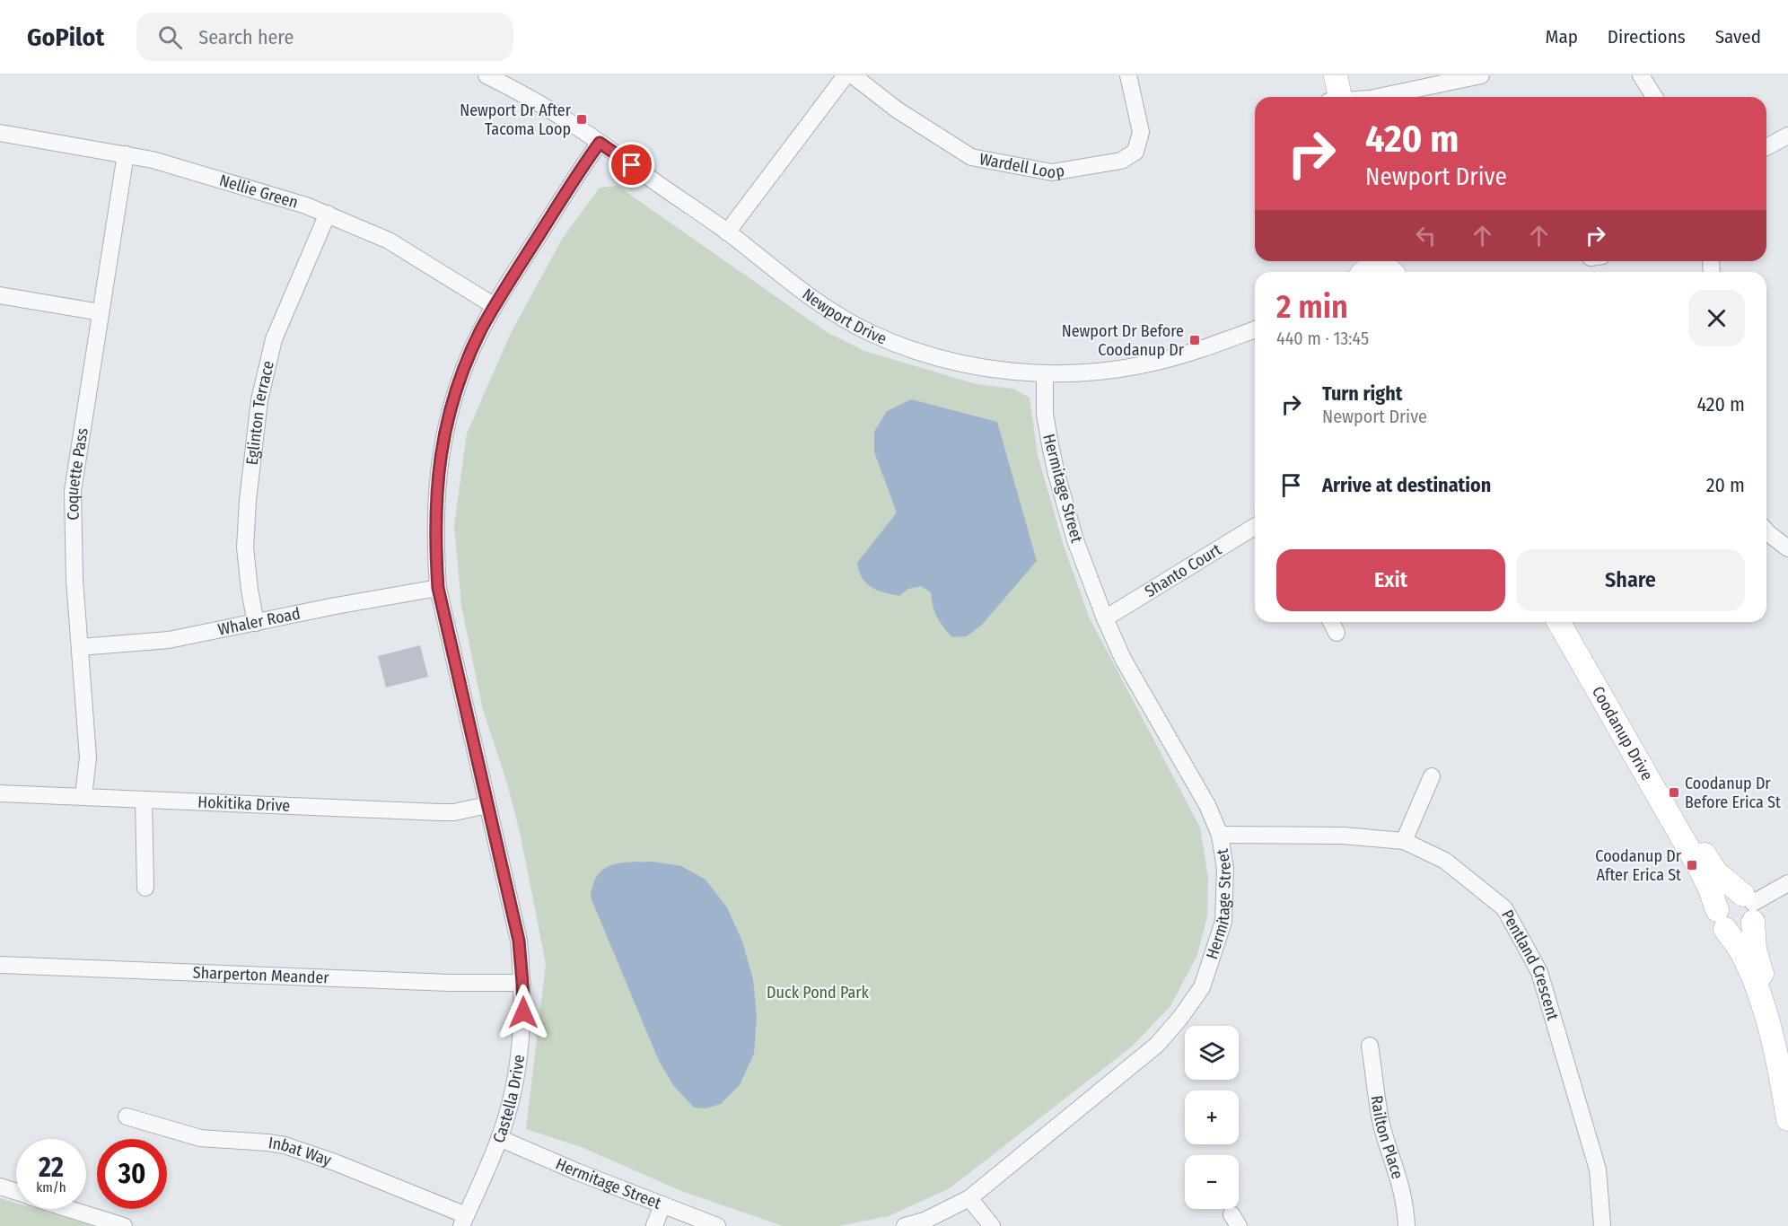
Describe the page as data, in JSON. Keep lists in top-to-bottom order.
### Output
{
  "streets": {
    "main road": ["Coodanup Drive"],
    "street": [
      "Wardell Loop",
      "Nellie Green",
      "Newport Drive",
      "Eglinton Terrace",
      "Coquette Pass",
      "Hermitage Street",
      "Shanto Court",
      "Whaler Road",
      "Hokitika Drive",
      "Pentland Crescent",
      "Sharperton Meander",
      "Castella Drive",
      "Railton Place",
      "Inbat Way"
    ]
  },
  "crossings": [
    ["Nellie Green", "Eglinton Terrace"],
    ["Nellie Green", "Coquette Pass"],
    ["Nellie Green", "Castella Drive"],
    ["Newport Drive", "Hermitage Street"],
    ["Newport Drive", "Castella Drive"],
    ["Eglinton Terrace", "Whaler Road"],
    ["Coquette Pass", "Whaler Road"],
    ["Coquette Pass", "Hokitika Drive"],
    ["Hermitage Street", "Shanto Court"],
    ["Hermitage Street", "Pentland Crescent"],
    ["Hermitage Street", "Castella Drive"],
    ["Whaler Road", "Castella Drive"],
    ["Hokitika Drive", "Castella Drive"],
    ["Sharperton Meander", "Castella Drive"],
    ["Castella Drive", "Inbat Way"]
  ],
  "parks": ["Duck Pond Park"],
  "places": {
    "transit": [
      "Newport Dr After Tacoma Loop",
      "Newport Dr Before Coodanup Dr",
      "Coodanup Dr Before Erica St",
      "Coodanup Dr After Erica St"
    ]
  },
  "page": {
    "header": "GoPilot",
    "search": "Search here",
    "nav": ["Map", "Directions", "Saved"],
    "turn": ["420 m", "Newport Drive"],
    "heading": ["2 min", "440 m · 13:45"],
    "list": [
      {
        "name": "Turn right",
        "note": "Newport Drive",
        "value": "420 m"
      },
      {
        "name": "Arrive at destination",
        "value": "20 m"
      }
    ],
    "buttons": ["Exit", "Share"],
    "map_buttons": ["+", "−"],
    "speed": "22 km/h",
    "limit": "30"
  }
}
